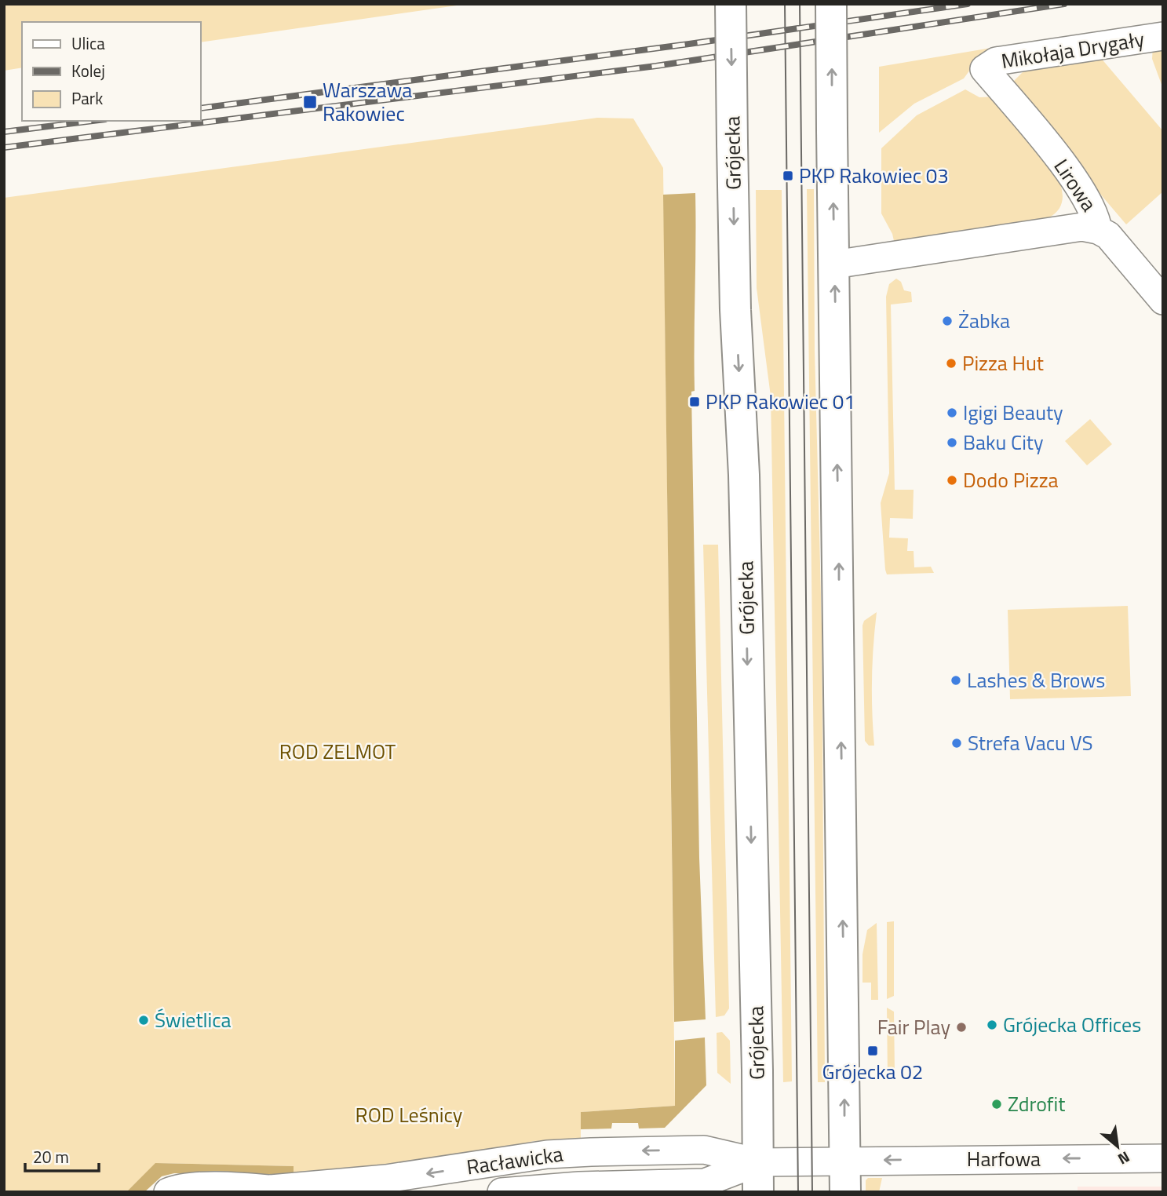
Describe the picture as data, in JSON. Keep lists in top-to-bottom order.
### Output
{
  "streets": {
    "main road": ["Grójecka"],
    "street": [
      "Mikołaja Drygały",
      "Lirowa",
      "Harfowa",
      "Racławicka"
    ]
  },
  "crossings": [
    ["Mikołaja Drygały", "Lirowa"],
    ["Grójecka", "Racławicka"],
    ["Harfowa", "Racławicka"]
  ],
  "one_way": ["Harfowa"],
  "parks": ["ROD ZELMOT", "ROD Leśnicy"],
  "places": {
    "transit": [
      "Warszawa Rakowiec",
      "PKP Rakowiec 03",
      "PKP Rakowiec 01",
      "Grójecka 02"
    ],
    "other": [
      "Żabka",
      "Pizza Hut",
      "Igigi Beauty",
      "Baku City",
      "Dodo Pizza",
      "Lashes & Brows",
      "Strefa Vacu VS",
      "Świetlica",
      "Grójecka Offices",
      "Fair Play",
      "Zdrofit"
    ]
  },
  "legend": ["Ulica", "Kolej", "Park"],
  "scale_bar": "20 m",
  "north": "bottom right"
}
